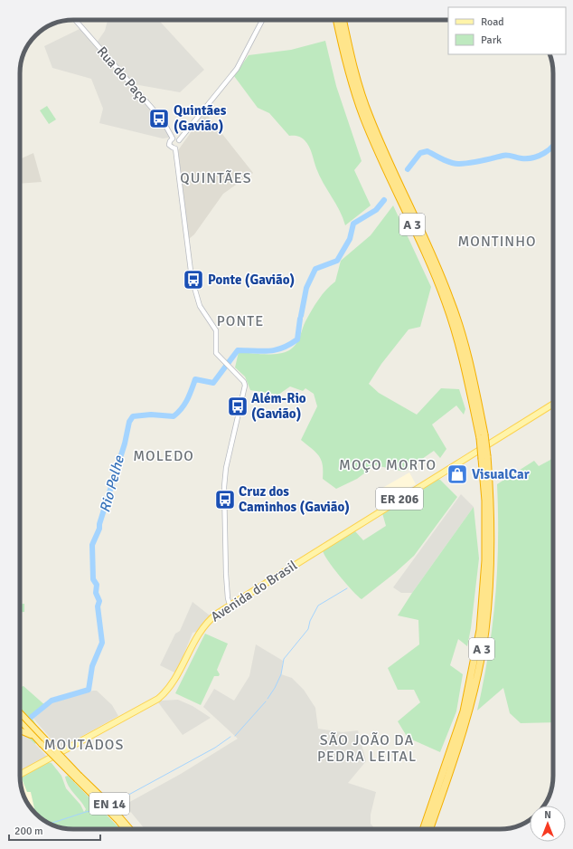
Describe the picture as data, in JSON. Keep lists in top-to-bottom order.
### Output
{
  "streets": {
    "highway": ["A 3", "EN 14"],
    "main road": ["ER 206", "Avenida do Brasil"],
    "street": ["Rua do Paço"]
  },
  "districts": [
    "QUINTÃES",
    "MONTINHO",
    "PONTE",
    "MOLEDO",
    "MOÇO MORTO",
    "SÃO JOÃO DA PEDRA LEITAL",
    "MOUTADOS"
  ],
  "water": ["Rio Pelhe"],
  "places": {
    "bus stop": [
      "Quintães (Gavião)",
      "Ponte (Gavião)",
      "Além-Rio (Gavião)",
      "Cruz dos Caminhos (Gavião)"
    ],
    "shop": ["VisualCar"]
  },
  "legend": ["Road", "Park"],
  "scale_bar": "200 m",
  "north": "top"
}
